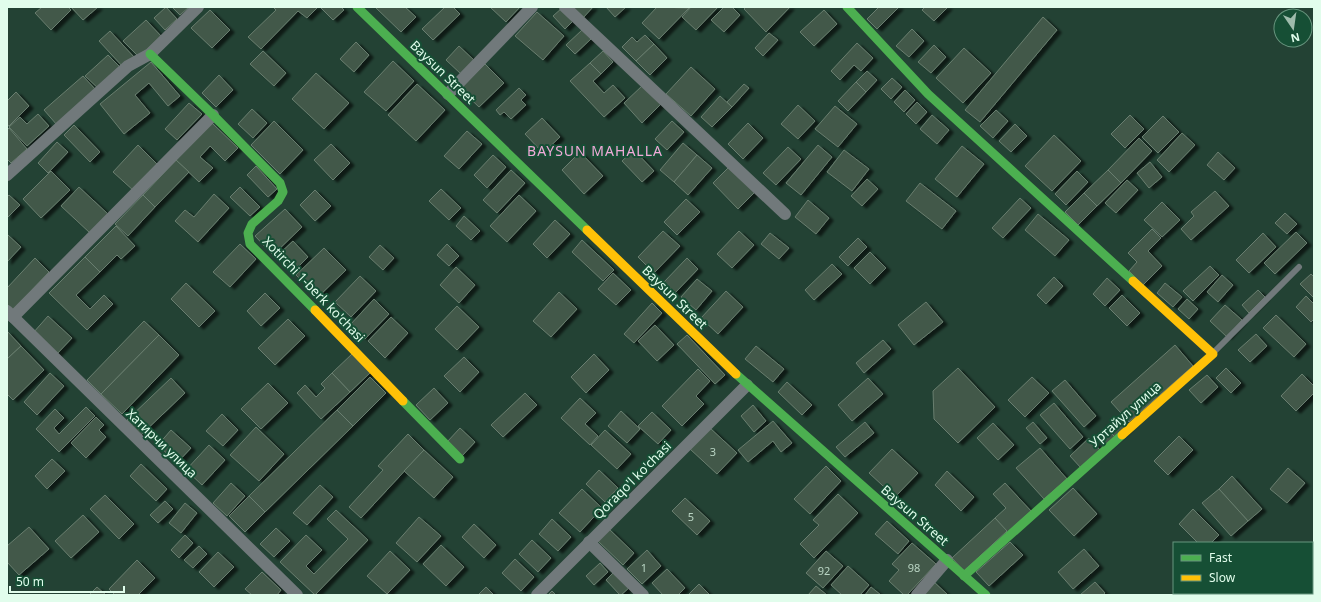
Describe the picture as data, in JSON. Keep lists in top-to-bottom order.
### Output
{
  "streets": {
    "street": [
      "Bаysun Street",
      "Xotirchi 1-berk ko'chasi",
      "Уртайул улица",
      "Хатирчи улица",
      "Qoraqo'l ko'chasi"
    ]
  },
  "crossings": [
    ["Bаysun Street", "Уртайул улица"],
    ["Bаysun Street", "Qoraqo'l ko'chasi"]
  ],
  "districts": ["BAYSUN MAHALLA"],
  "house_numbers": [
    "3",
    "5",
    "1",
    "98",
    "92"
  ],
  "legend": ["Fast", "Slow"],
  "scale_bar": "50 m",
  "north": "bottom"
}
